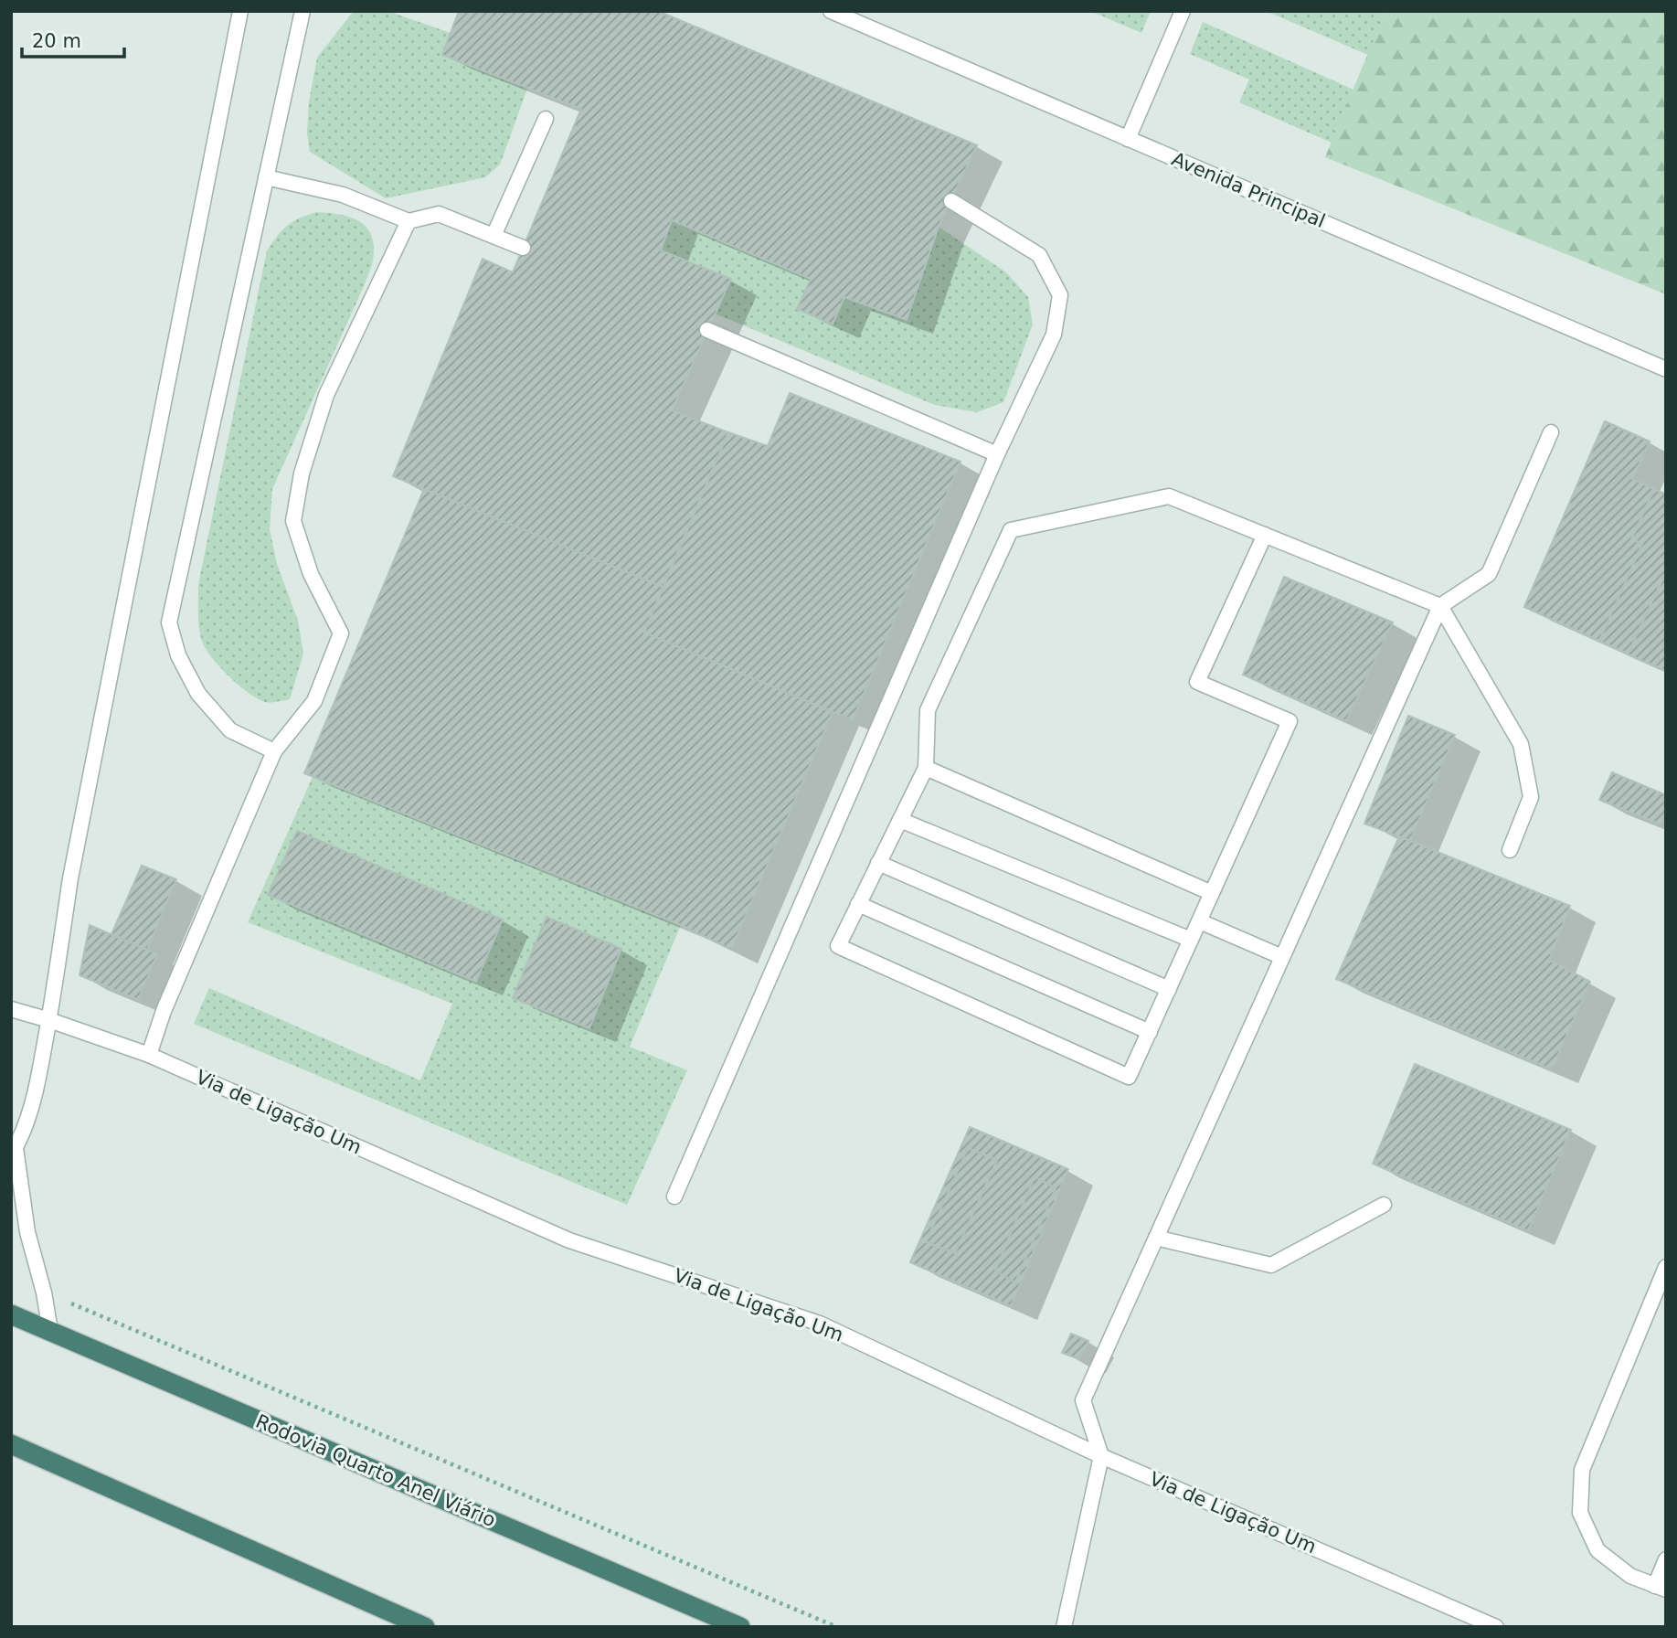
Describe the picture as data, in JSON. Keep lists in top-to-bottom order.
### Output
{
  "streets": {
    "highway": ["Rodovia Quarto Anel Viário"],
    "lane": ["Avenida Principal", "Via de Ligação Um"]
  },
  "scale_bar": "20 m"
}
